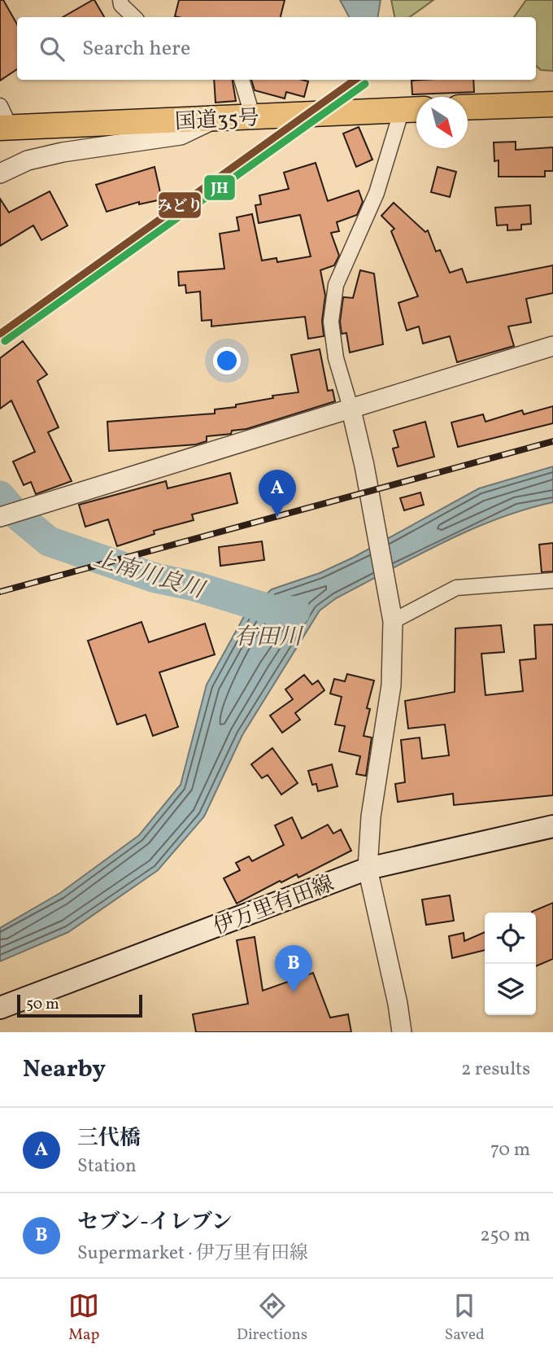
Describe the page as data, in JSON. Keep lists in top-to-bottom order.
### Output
{
  "streets": {
    "highway": ["国道35号"],
    "main road": ["伊万里有田線"]
  },
  "water": ["上南川良川", "有田川"],
  "lines": ["transit line みどり", "transit line JH"],
  "scale_bar": "50 m",
  "north": "bottom right",
  "page": {
    "search": "Search here",
    "pins": ["A", "B"],
    "scale": "50 m",
    "heading": ["Nearby", "2 results"],
    "list": [
      {
        "mark": "A",
        "name": "三代橋",
        "note": "Station",
        "value": "70 m"
      },
      {
        "mark": "B",
        "name": "セブン-イレブン",
        "note": "Supermarket · 伊万里有田線",
        "value": "250 m"
      }
    ],
    "nav": ["Map", "Directions", "Saved"]
  }
}
